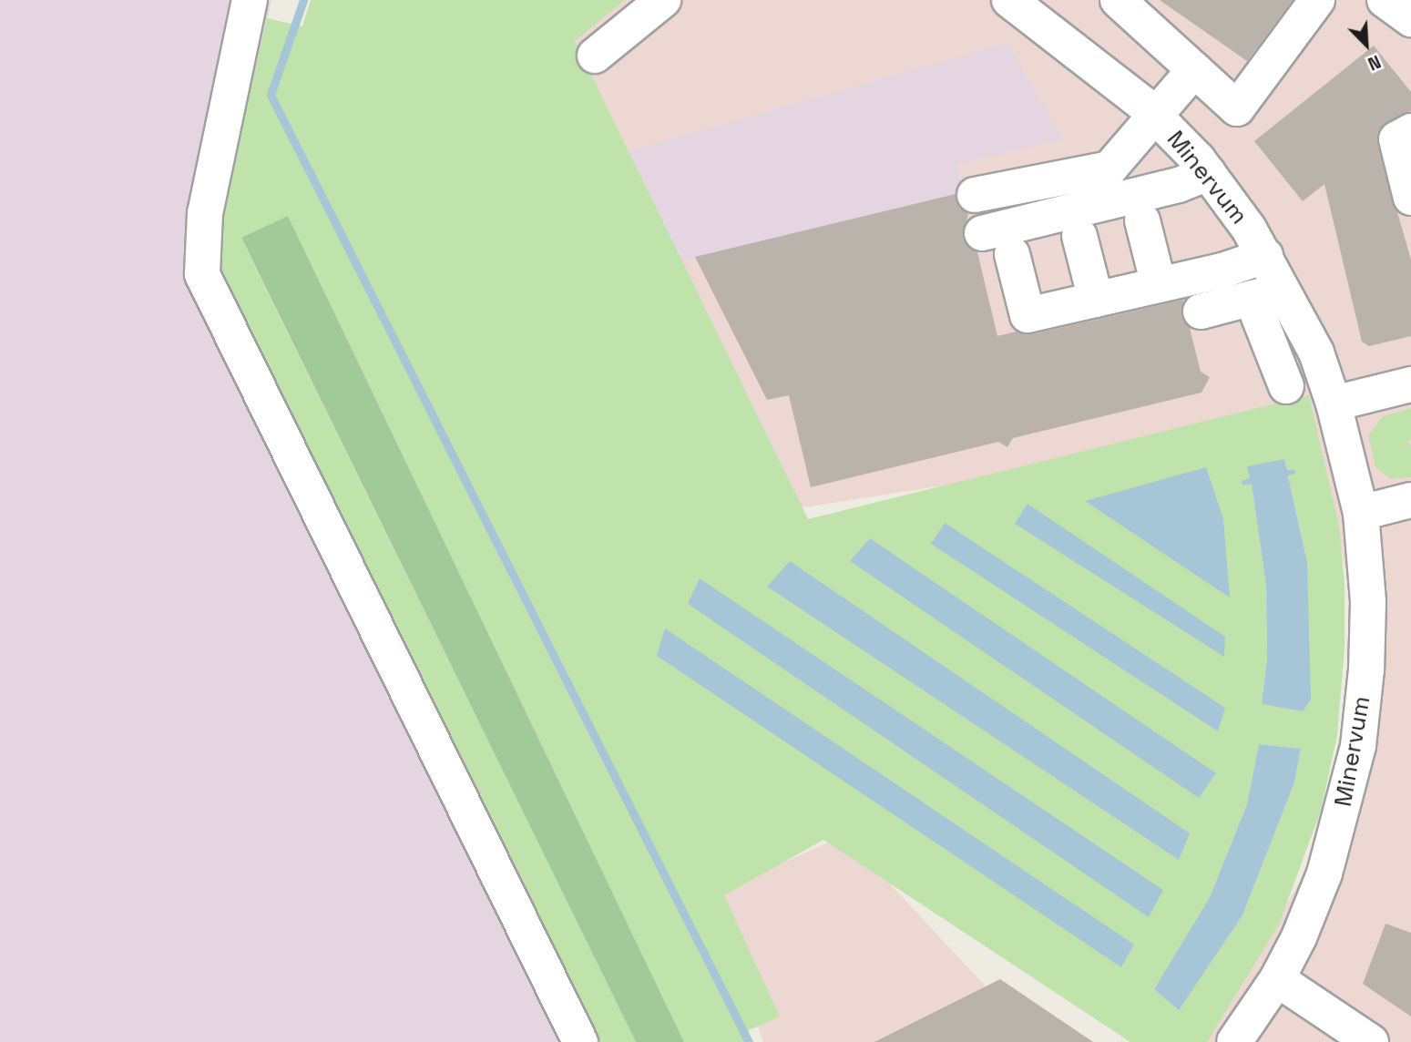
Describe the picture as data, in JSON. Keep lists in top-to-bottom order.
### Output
{
  "streets": {
    "street": ["Minervum"]
  },
  "north": "bottom right"
}
